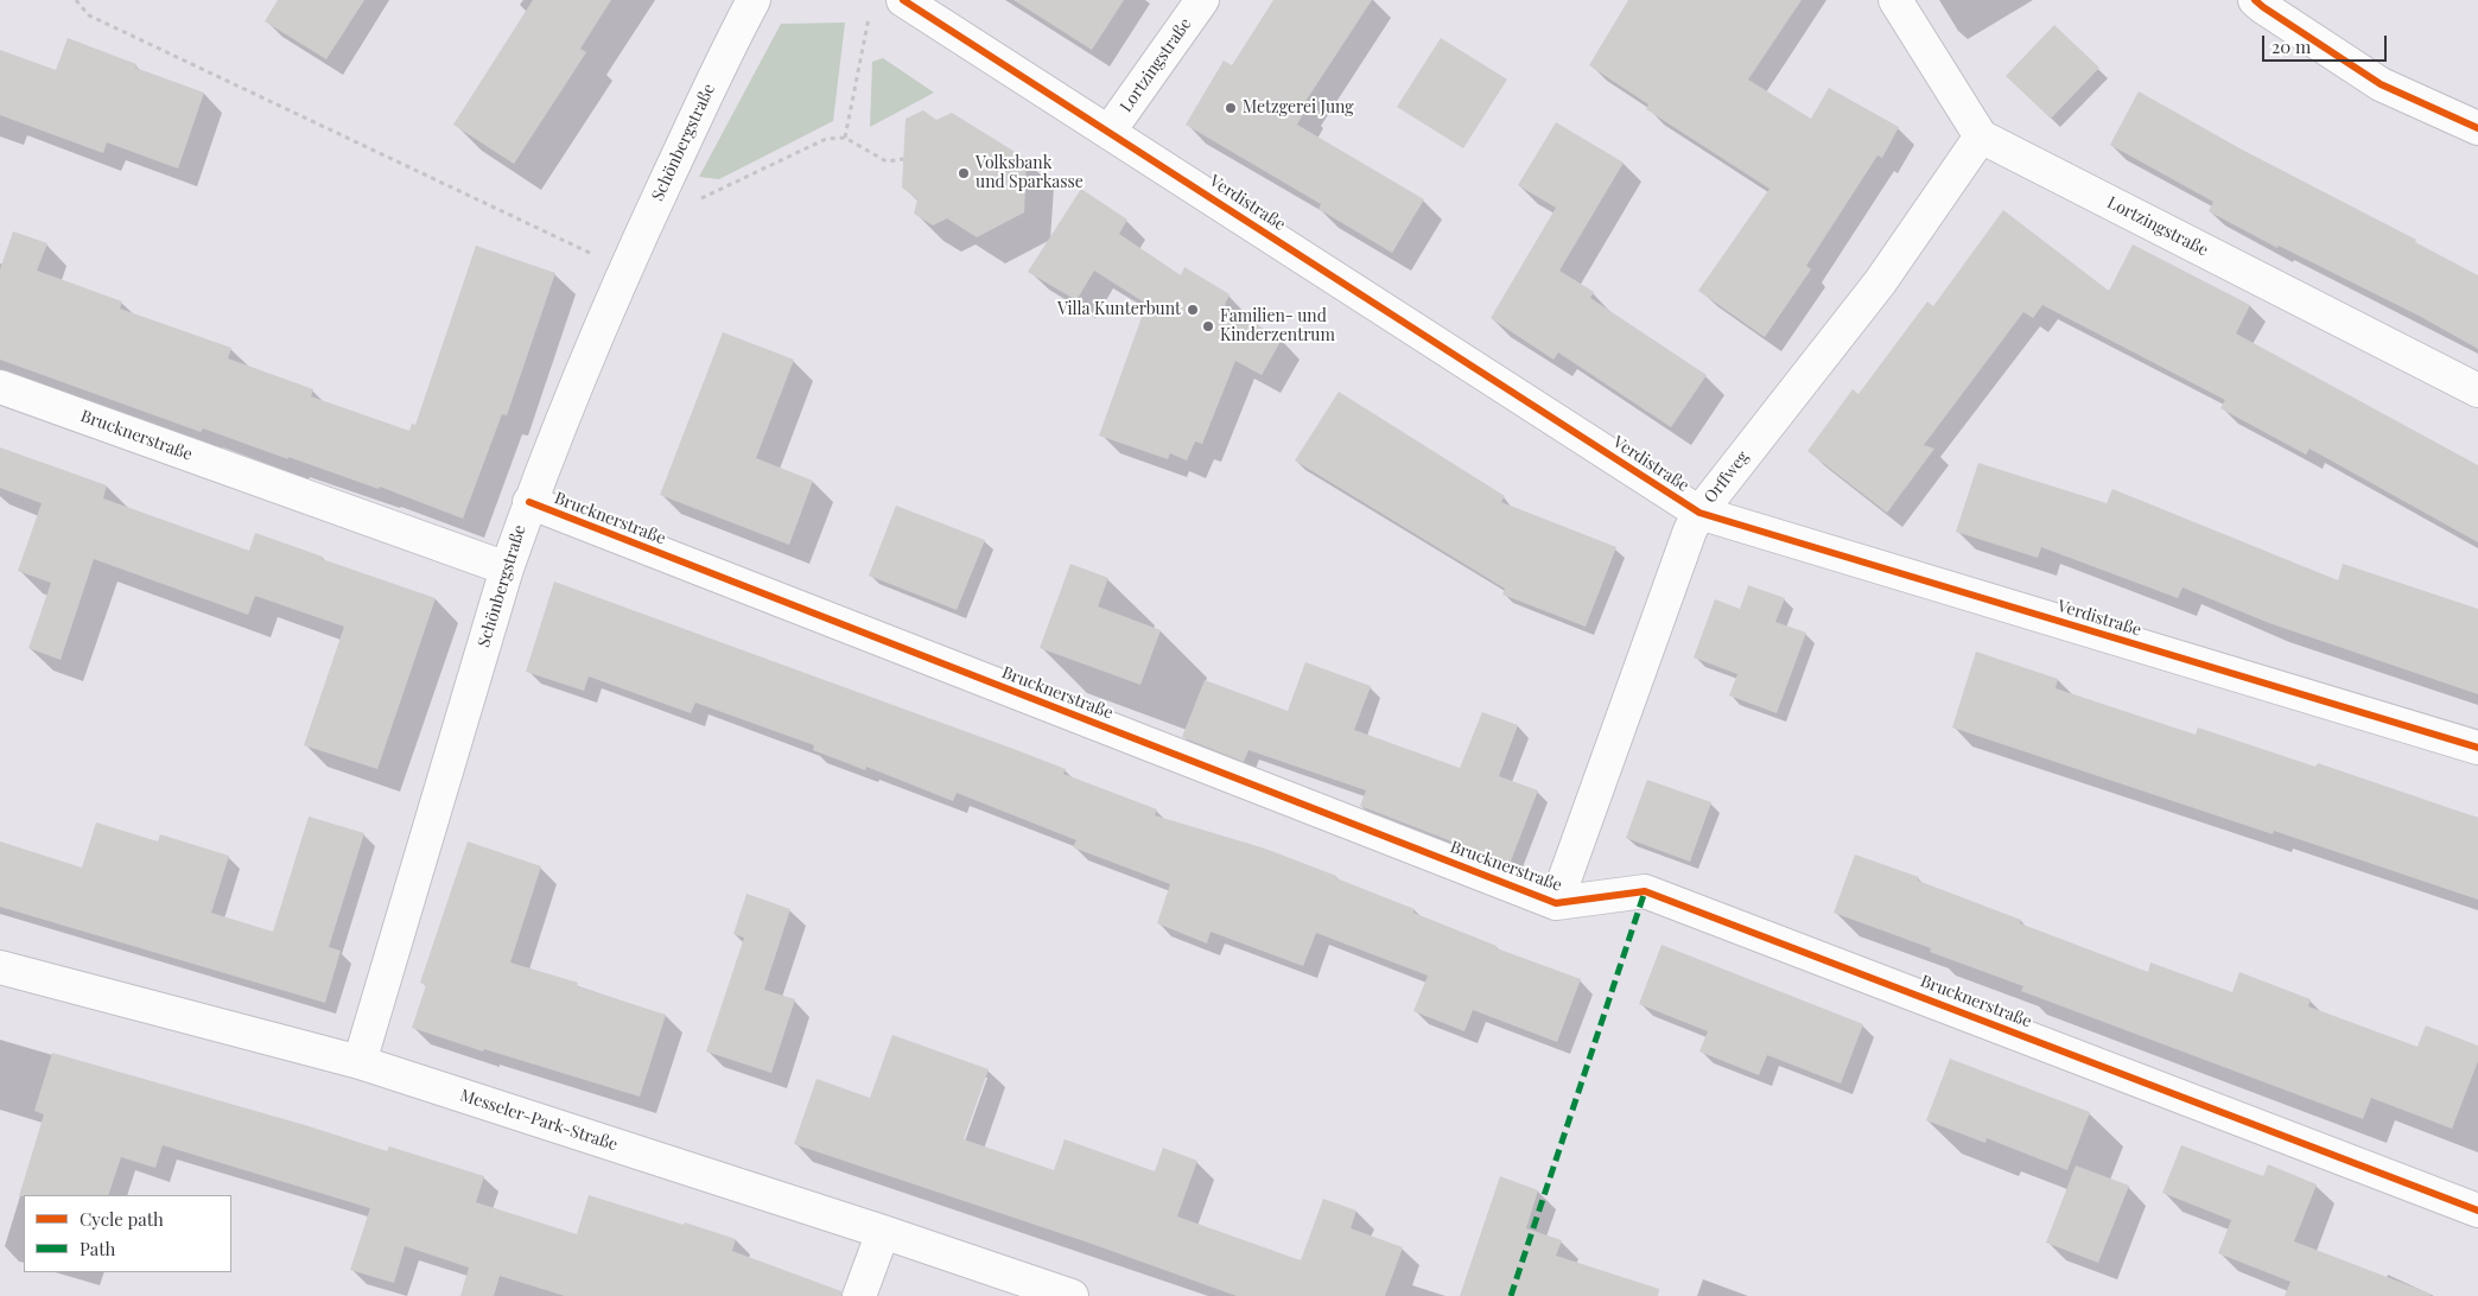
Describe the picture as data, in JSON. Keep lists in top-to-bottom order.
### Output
{
  "streets": {
    "street": [
      "Lortzingstraße",
      "Schönbergstraße",
      "Verdistraße",
      "Brucknerstraße",
      "Orffweg",
      "Messeler-Park-Straße"
    ]
  },
  "crossings": [
    ["Lortzingstraße", "Verdistraße"],
    ["Lortzingstraße", "Orffweg"],
    ["Schönbergstraße", "Brucknerstraße"],
    ["Schönbergstraße", "Messeler-Park-Straße"],
    ["Verdistraße", "Orffweg"],
    ["Brucknerstraße", "Orffweg"]
  ],
  "places": [
    "Metzgerei Jung",
    "Volksbank und Sparkasse",
    "Villa Kunterbunt",
    "Familien- und Kinderzentrum"
  ],
  "legend": ["Cycle path", "Path"],
  "scale_bar": "20 m"
}
